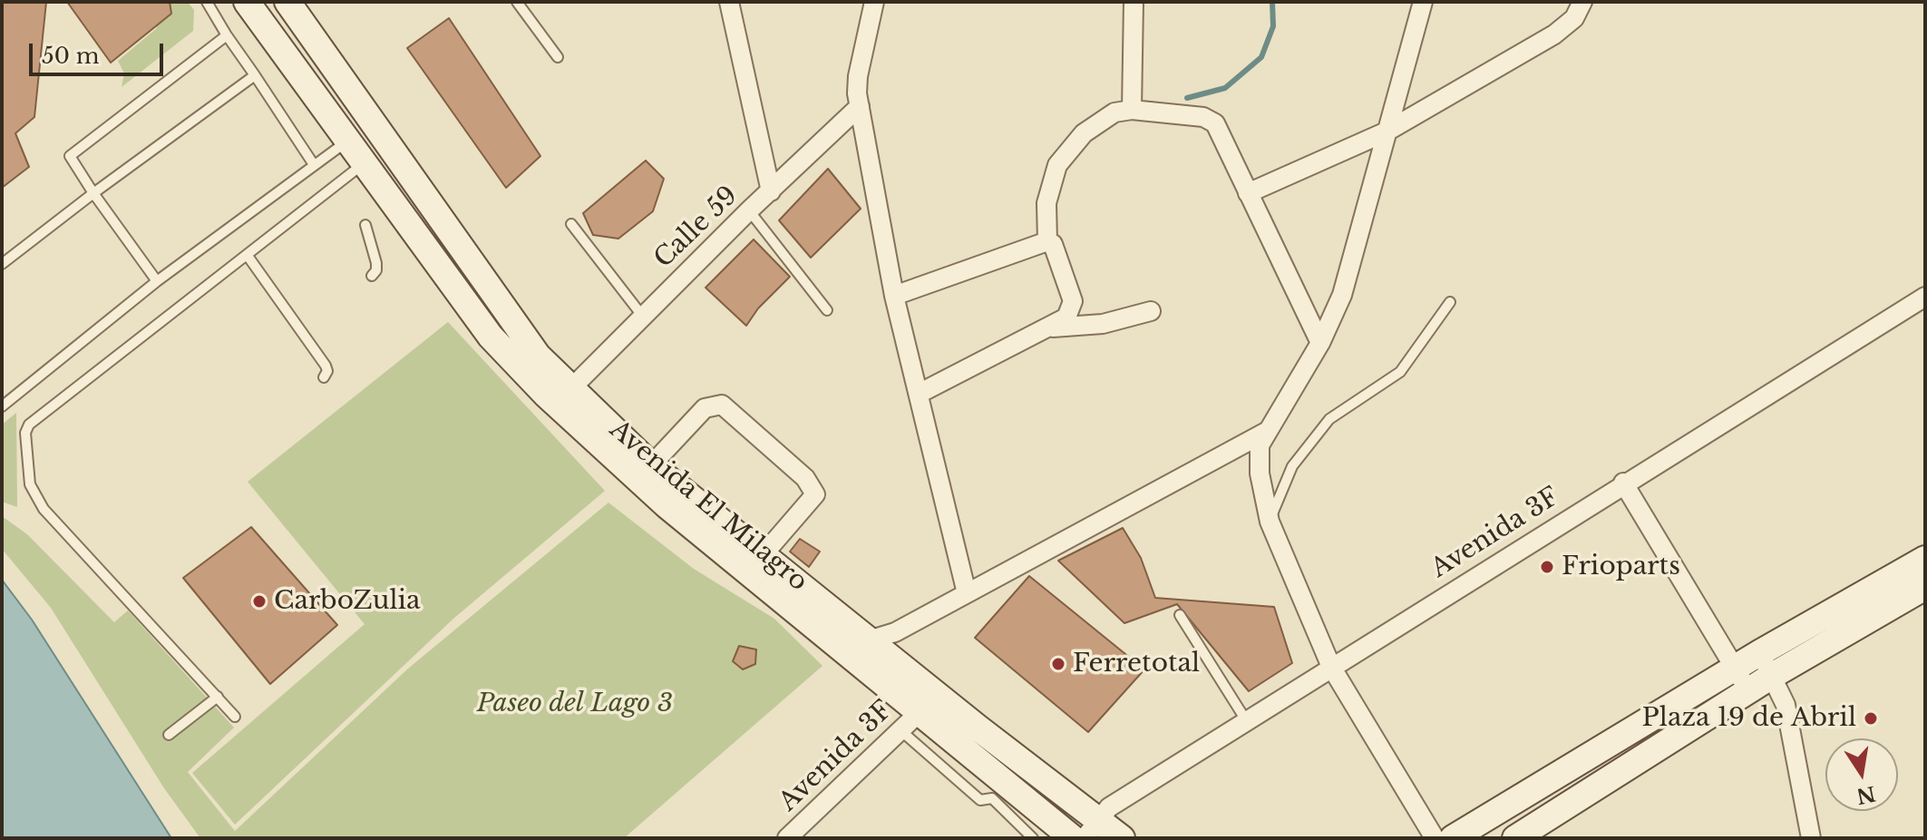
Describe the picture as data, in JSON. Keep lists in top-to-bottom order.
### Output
{
  "streets": {
    "main road": ["Avenida El Milagro"],
    "street": ["Calle 59", "Avenida 3F"]
  },
  "crossings": [
    ["Calle 59", "Avenida El Milagro"],
    ["Avenida El Milagro", "Avenida 3F"]
  ],
  "parks": ["Paseo del Lago 3"],
  "places": [
    "Frioparts",
    "CarboZulia",
    "Ferretotal",
    "Plaza 19 de Abril"
  ],
  "scale_bar": "50 m",
  "north": "bottom"
}
